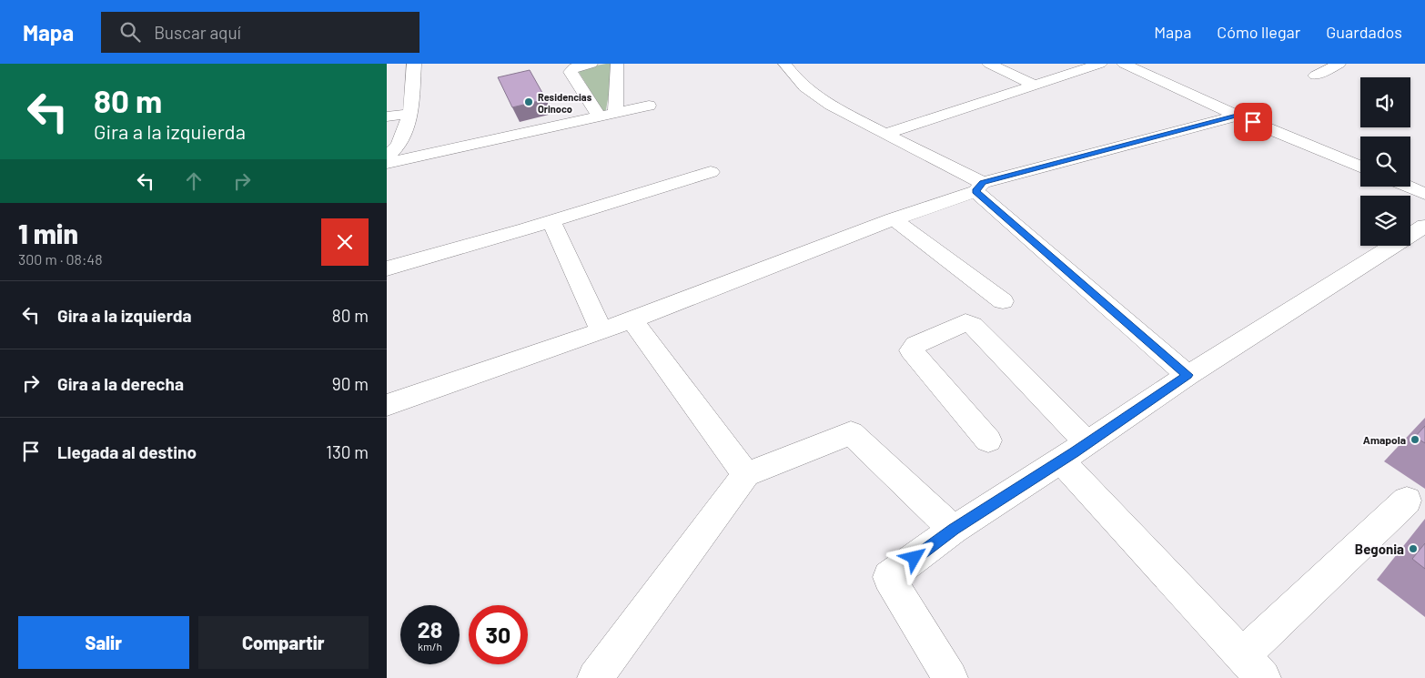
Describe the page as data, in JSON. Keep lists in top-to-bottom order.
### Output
{
  "places": ["Residencias Orinoco", "Amapola", "Begonia"],
  "page": {
    "header": "Mapa",
    "search": "Buscar aquí",
    "nav": ["Mapa", "Cómo llegar", "Guardados"],
    "turn": ["80 m", "Gira a la izquierda"],
    "heading": ["1 min", "300 m · 08:48"],
    "list": [
      {
        "name": "Gira a la izquierda",
        "value": "80 m"
      },
      {
        "name": "Gira a la derecha",
        "value": "90 m"
      },
      {
        "name": "Llegada al destino",
        "value": "130 m"
      }
    ],
    "speed": "28 km/h",
    "limit": "30",
    "buttons": ["Salir", "Compartir"]
  }
}
